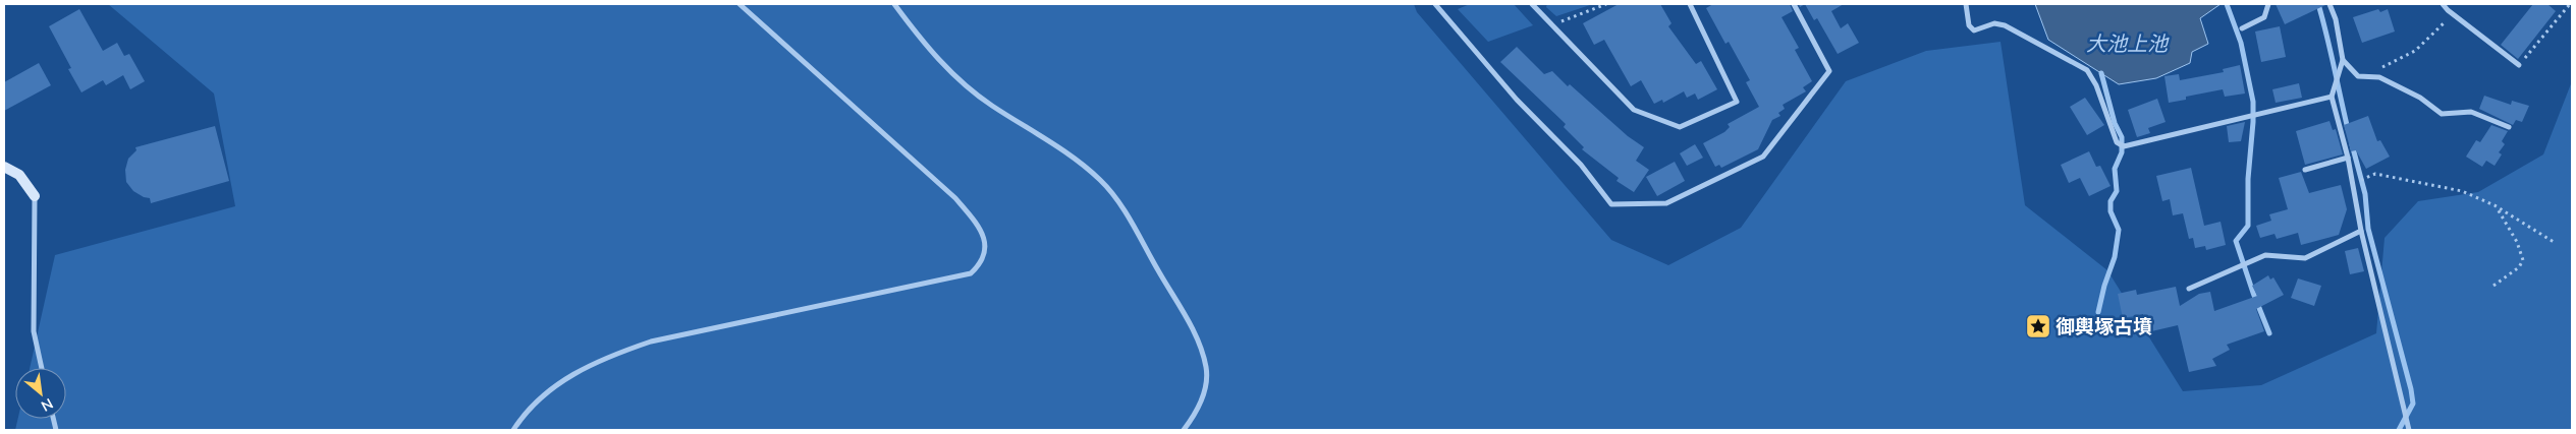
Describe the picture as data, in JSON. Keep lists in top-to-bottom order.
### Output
{
  "water": ["大池上池"],
  "places": {
    "place": ["御輿塚古墳"]
  },
  "north": "bottom right"
}
